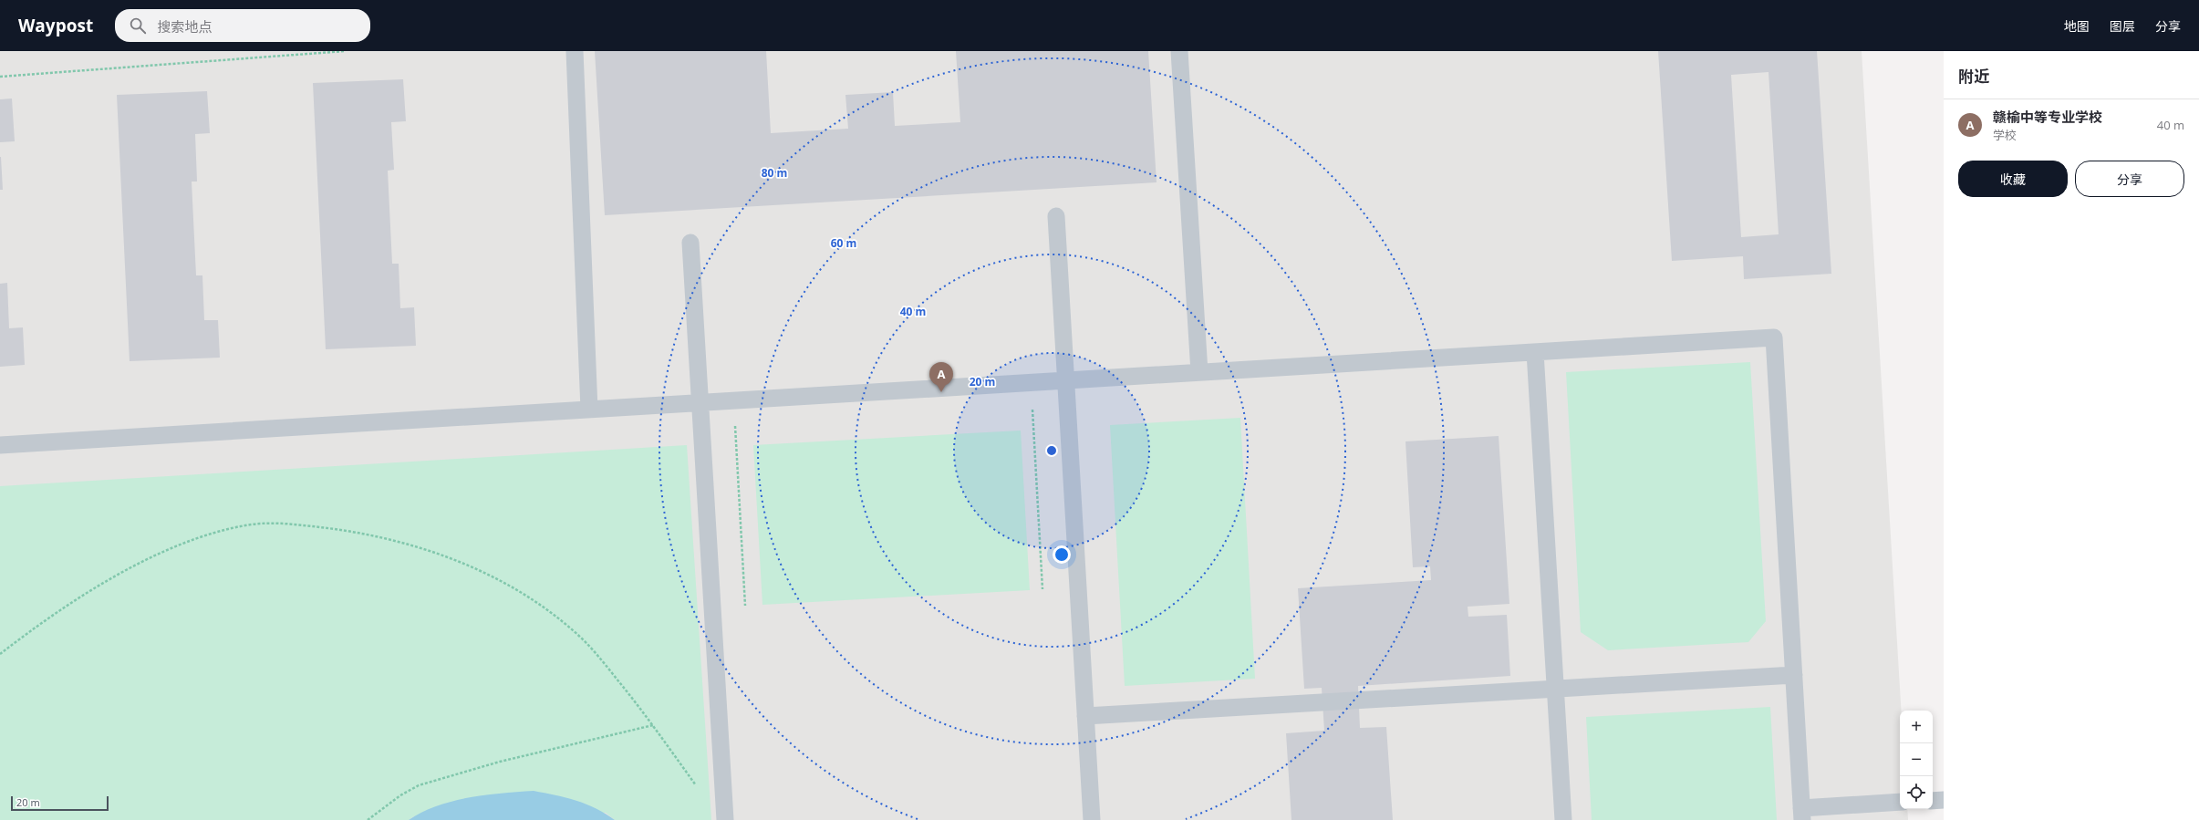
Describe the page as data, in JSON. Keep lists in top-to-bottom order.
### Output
{
  "scale_bar": "20 m",
  "page": {
    "header": "Waypost",
    "search": "搜索地点",
    "nav": ["地图", "图层", "分享"],
    "heading": "附近",
    "list": [
      {
        "mark": "A",
        "name": "赣榆中等专业学校",
        "note": "学校",
        "value": "40 m"
      }
    ],
    "buttons": ["收藏", "分享"],
    "pins": "A",
    "map_buttons": ["+", "−"],
    "scale": "20 m"
  },
  "rings": [
    "80 m",
    "60 m",
    "40 m",
    "20 m"
  ]
}
